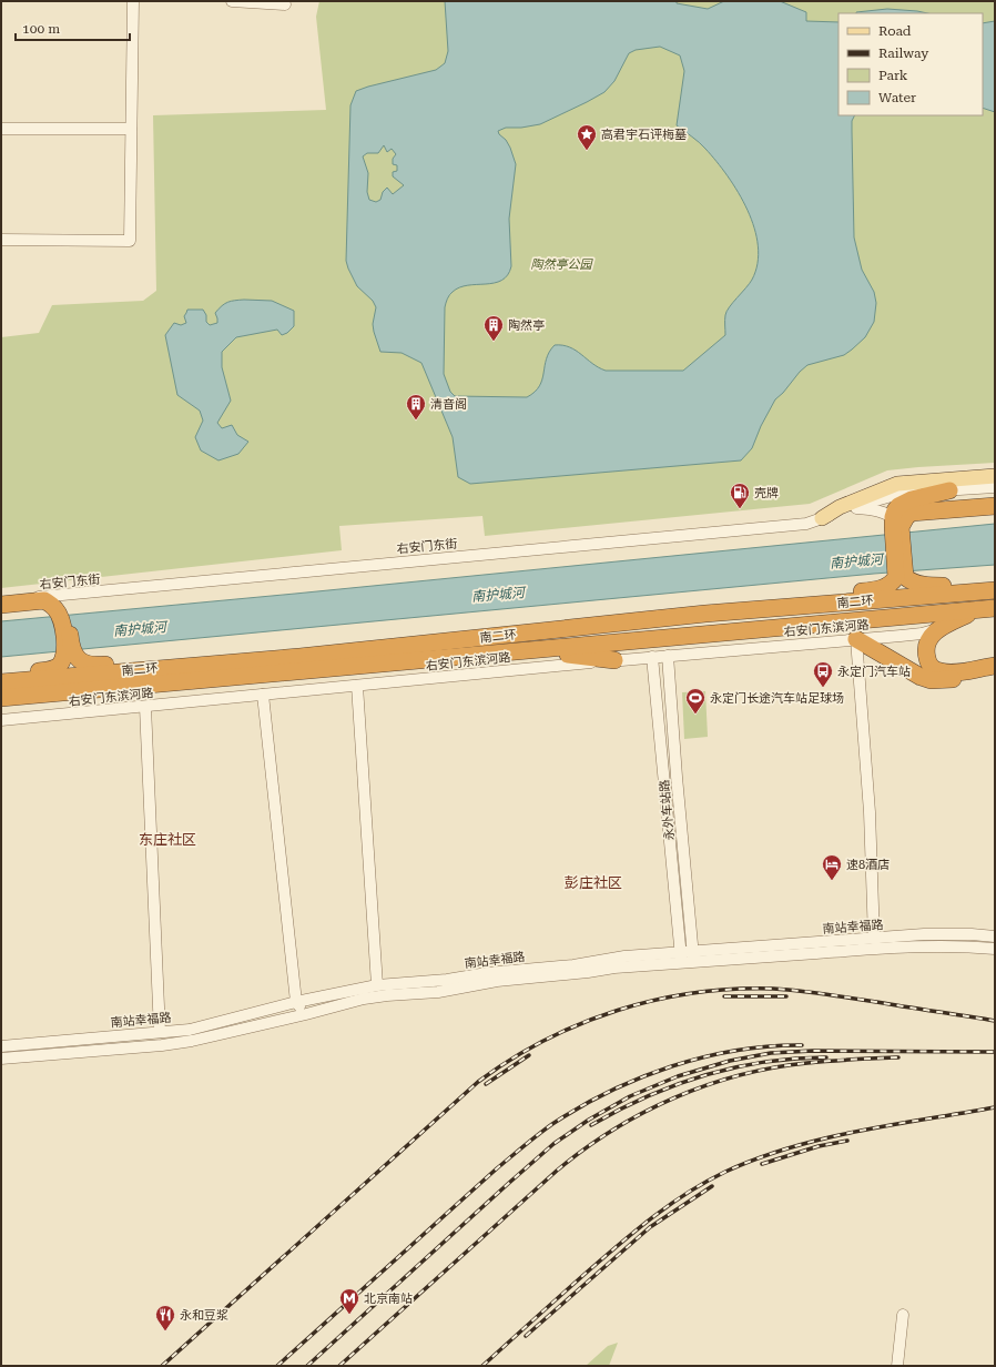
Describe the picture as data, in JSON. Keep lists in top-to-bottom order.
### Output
{
  "streets": {
    "highway": ["南二环"],
    "street": [
      "右安门东街",
      "右安门东滨河路",
      "永外车站路",
      "南站幸福路"
    ]
  },
  "crossings": [
    ["右安门东滨河路", "永外车站路"],
    ["永外车站路", "南站幸福路"]
  ],
  "districts": ["东庄社区", "彭庄社区"],
  "water": ["南护城河"],
  "parks": ["陶然亭公园"],
  "places": {
    "place": ["高君宇石评梅墓"],
    "building": ["陶然亭", "清音阁"],
    "fuel station": ["壳牌"],
    "bus stop": ["永定门汽车站"],
    "sports": ["永定门长途汽车站足球场"],
    "hotel": ["速8酒店"],
    "metro station": ["北京南站"],
    "restaurant": ["永和豆浆"]
  },
  "legend": [
    "Road",
    "Railway",
    "Park",
    "Water"
  ],
  "scale_bar": "100 m"
}
